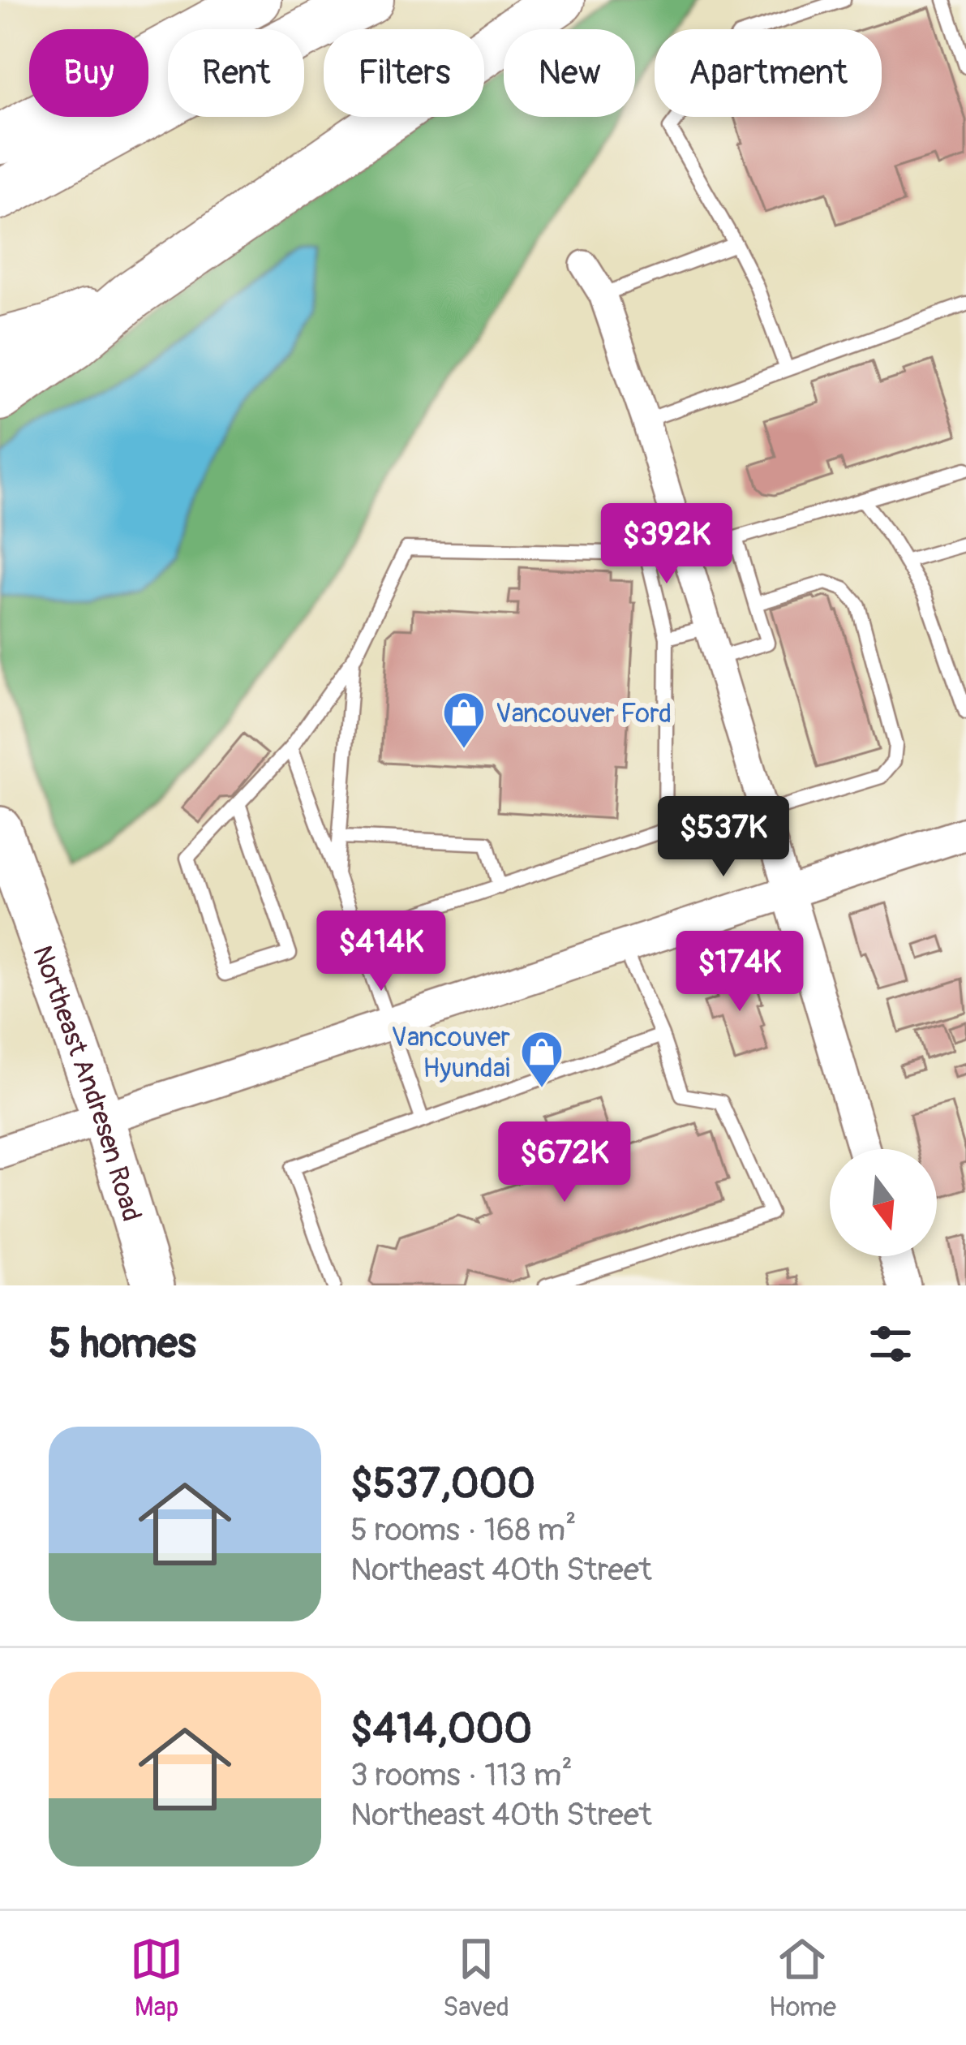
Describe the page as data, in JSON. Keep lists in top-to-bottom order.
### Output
{
  "streets": {
    "main road": ["Northeast Andresen Road"]
  },
  "places": {
    "shop": ["Vancouver Ford", "Vancouver Hyundai"]
  },
  "north": "bottom",
  "page": {
    "chip": [
      "Buy",
      "Rent",
      "Filters",
      "New",
      "Apartment"
    ],
    "price": [
      "$392K",
      "$537K",
      "$414K",
      "$174K",
      "$672K"
    ],
    "heading": "5 homes",
    "list": [
      {
        "name": "$537,000",
        "note": "5 rooms · 168 m² · Northeast 40th Street"
      },
      {
        "name": "$414,000",
        "note": "3 rooms · 113 m² · Northeast 40th Street"
      }
    ],
    "tabs": ["Map", "Saved", "Home"]
  }
}
